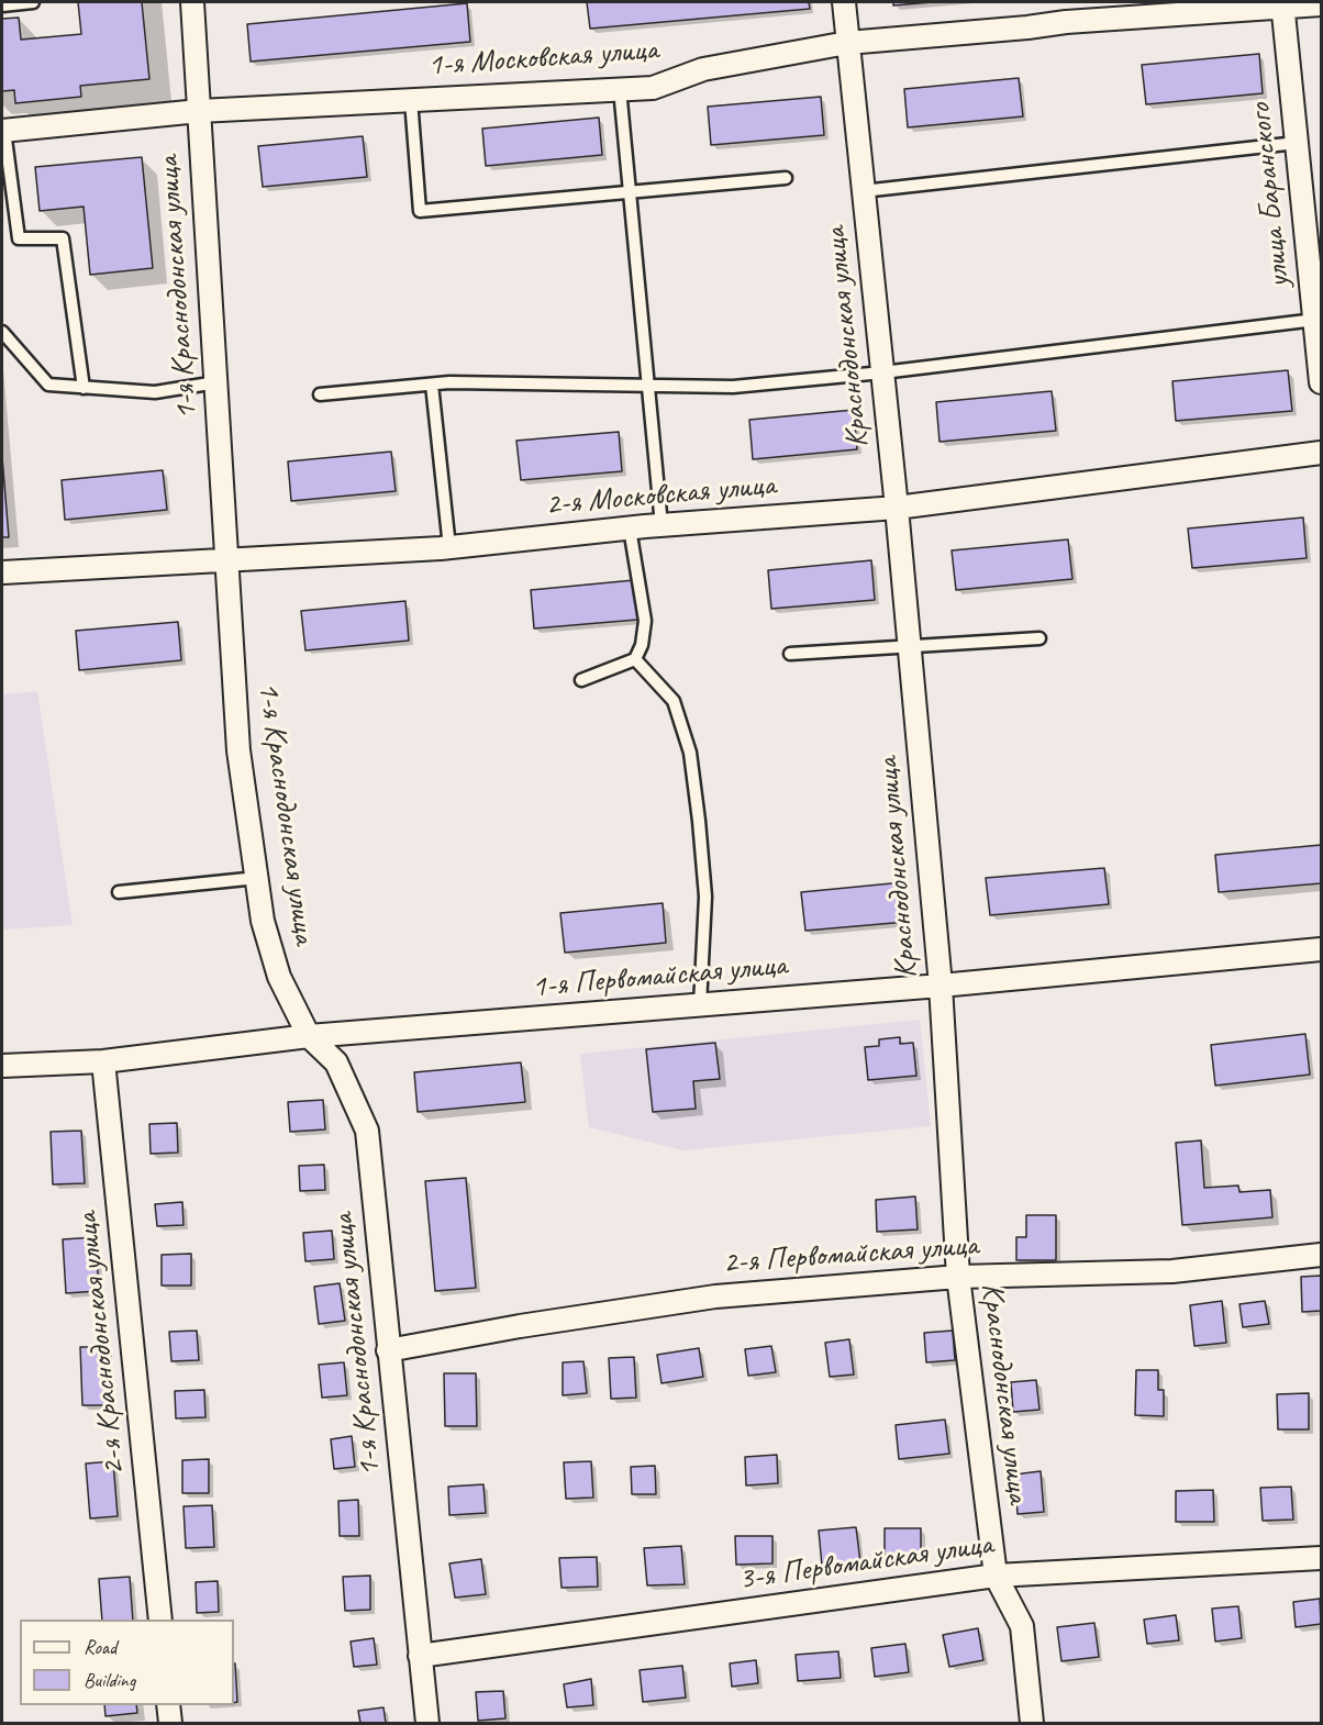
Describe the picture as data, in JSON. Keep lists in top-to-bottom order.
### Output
{
  "streets": {
    "street": [
      "1-я Московская улица",
      "улица Баранского",
      "1-я Краснодонская улица",
      "Краснодонская улица",
      "2-я Московская улица",
      "1-я Первомайская улица",
      "2-я Первомайская улица",
      "2-я Краснодонская улица",
      "3-я Первомайская улица"
    ]
  },
  "crossings": [
    ["1-я Московская улица", "улица Баранского"],
    ["1-я Московская улица", "1-я Краснодонская улица"],
    ["1-я Московская улица", "Краснодонская улица"],
    ["1-я Краснодонская улица", "2-я Московская улица"],
    ["1-я Краснодонская улица", "1-я Первомайская улица"],
    ["1-я Краснодонская улица", "2-я Первомайская улица"],
    ["1-я Краснодонская улица", "3-я Первомайская улица"],
    ["Краснодонская улица", "2-я Московская улица"],
    ["Краснодонская улица", "1-я Первомайская улица"],
    ["Краснодонская улица", "2-я Первомайская улица"],
    ["Краснодонская улица", "3-я Первомайская улица"],
    ["1-я Первомайская улица", "2-я Краснодонская улица"]
  ],
  "legend": ["Road", "Building"]
}
